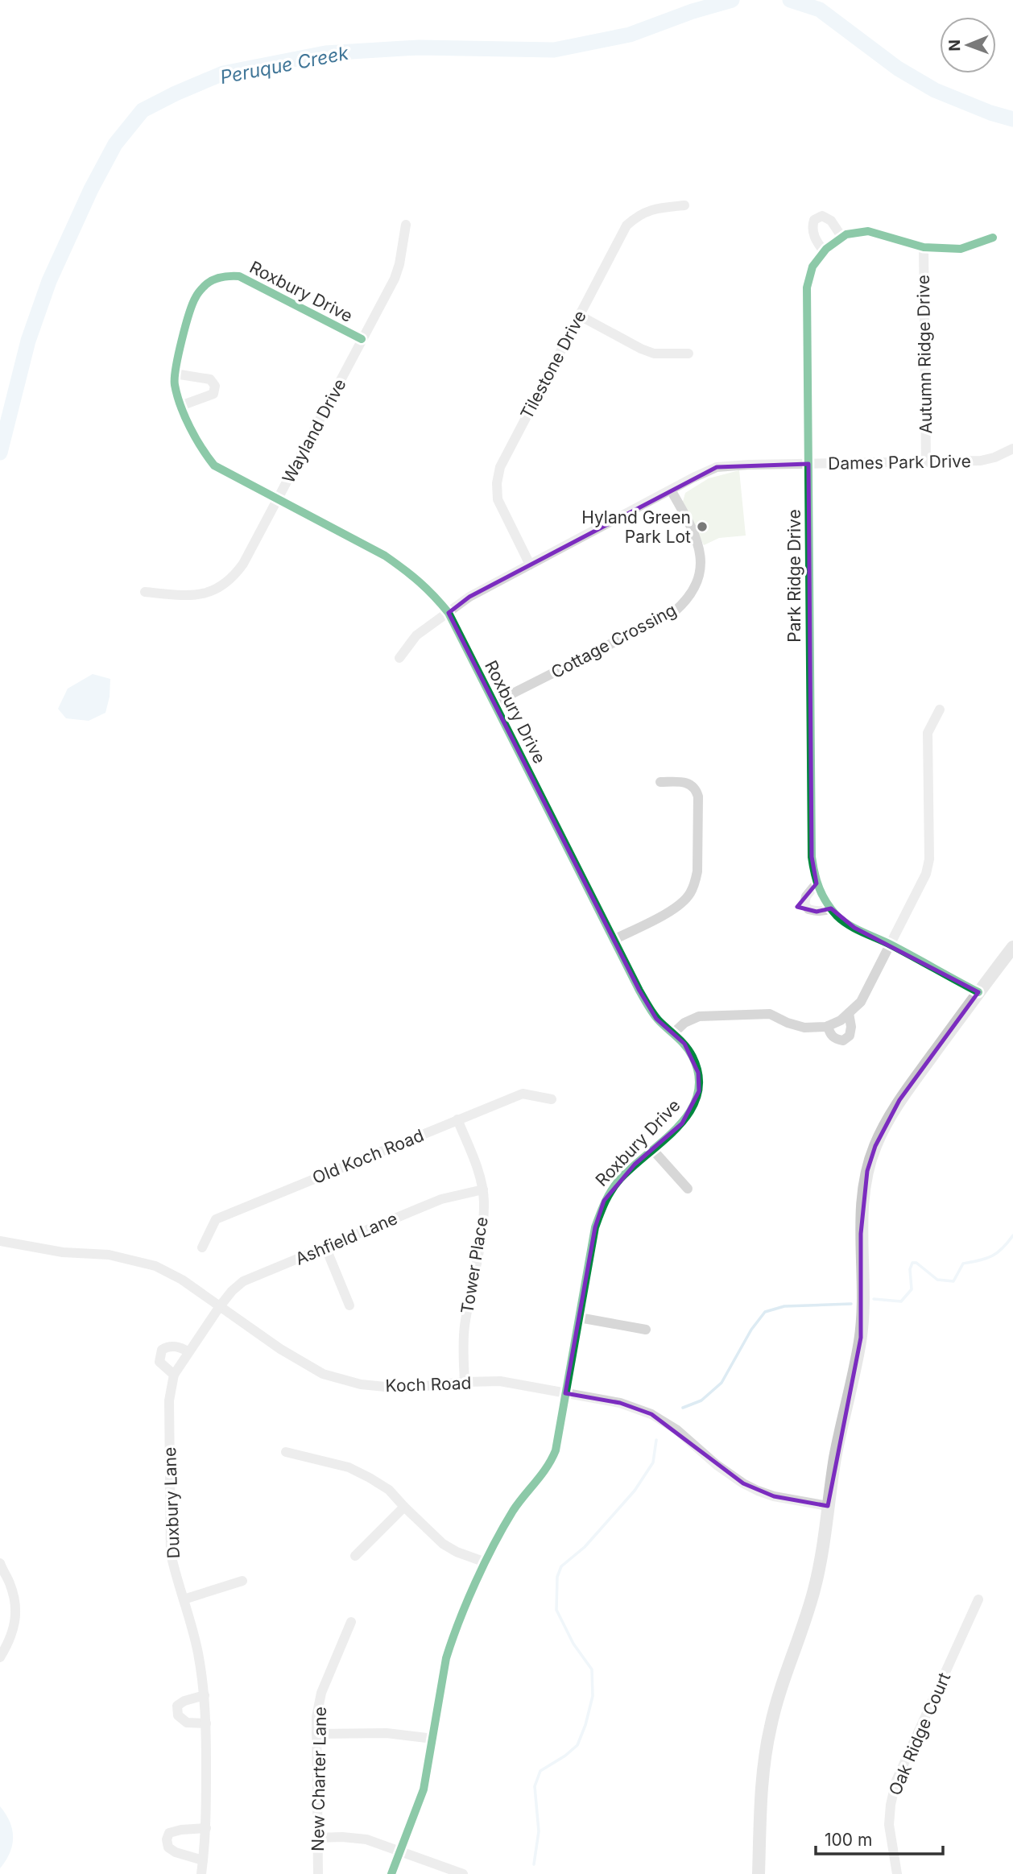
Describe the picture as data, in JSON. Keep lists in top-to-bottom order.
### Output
{
  "streets": {
    "street": [
      "Roxbury Drive",
      "Autumn Ridge Drive",
      "Tilestone Drive",
      "Wayland Drive",
      "Dames Park Drive",
      "Park Ridge Drive",
      "Cottage Crossing",
      "Old Koch Road",
      "Ashfield Lane",
      "Tower Place",
      "Koch Road",
      "Duxbury Lane",
      "Oak Ridge Court",
      "New Charter Lane"
    ]
  },
  "crossings": [
    ["Roxbury Drive", "Wayland Drive"],
    ["Roxbury Drive", "Dames Park Drive"],
    ["Roxbury Drive", "Cottage Crossing"],
    ["Roxbury Drive", "Koch Road"],
    ["Autumn Ridge Drive", "Dames Park Drive"],
    ["Autumn Ridge Drive", "Park Ridge Drive"],
    ["Tilestone Drive", "Dames Park Drive"],
    ["Dames Park Drive", "Park Ridge Drive"],
    ["Dames Park Drive", "Cottage Crossing"],
    ["Old Koch Road", "Tower Place"],
    ["Ashfield Lane", "Tower Place"],
    ["Ashfield Lane", "Koch Road"],
    ["Ashfield Lane", "Duxbury Lane"],
    ["Tower Place", "Koch Road"],
    ["Koch Road", "Duxbury Lane"]
  ],
  "water": ["Peruque Creek"],
  "places": ["Hyland Green Park Lot"],
  "scale_bar": "100 m",
  "north": "left"
}
